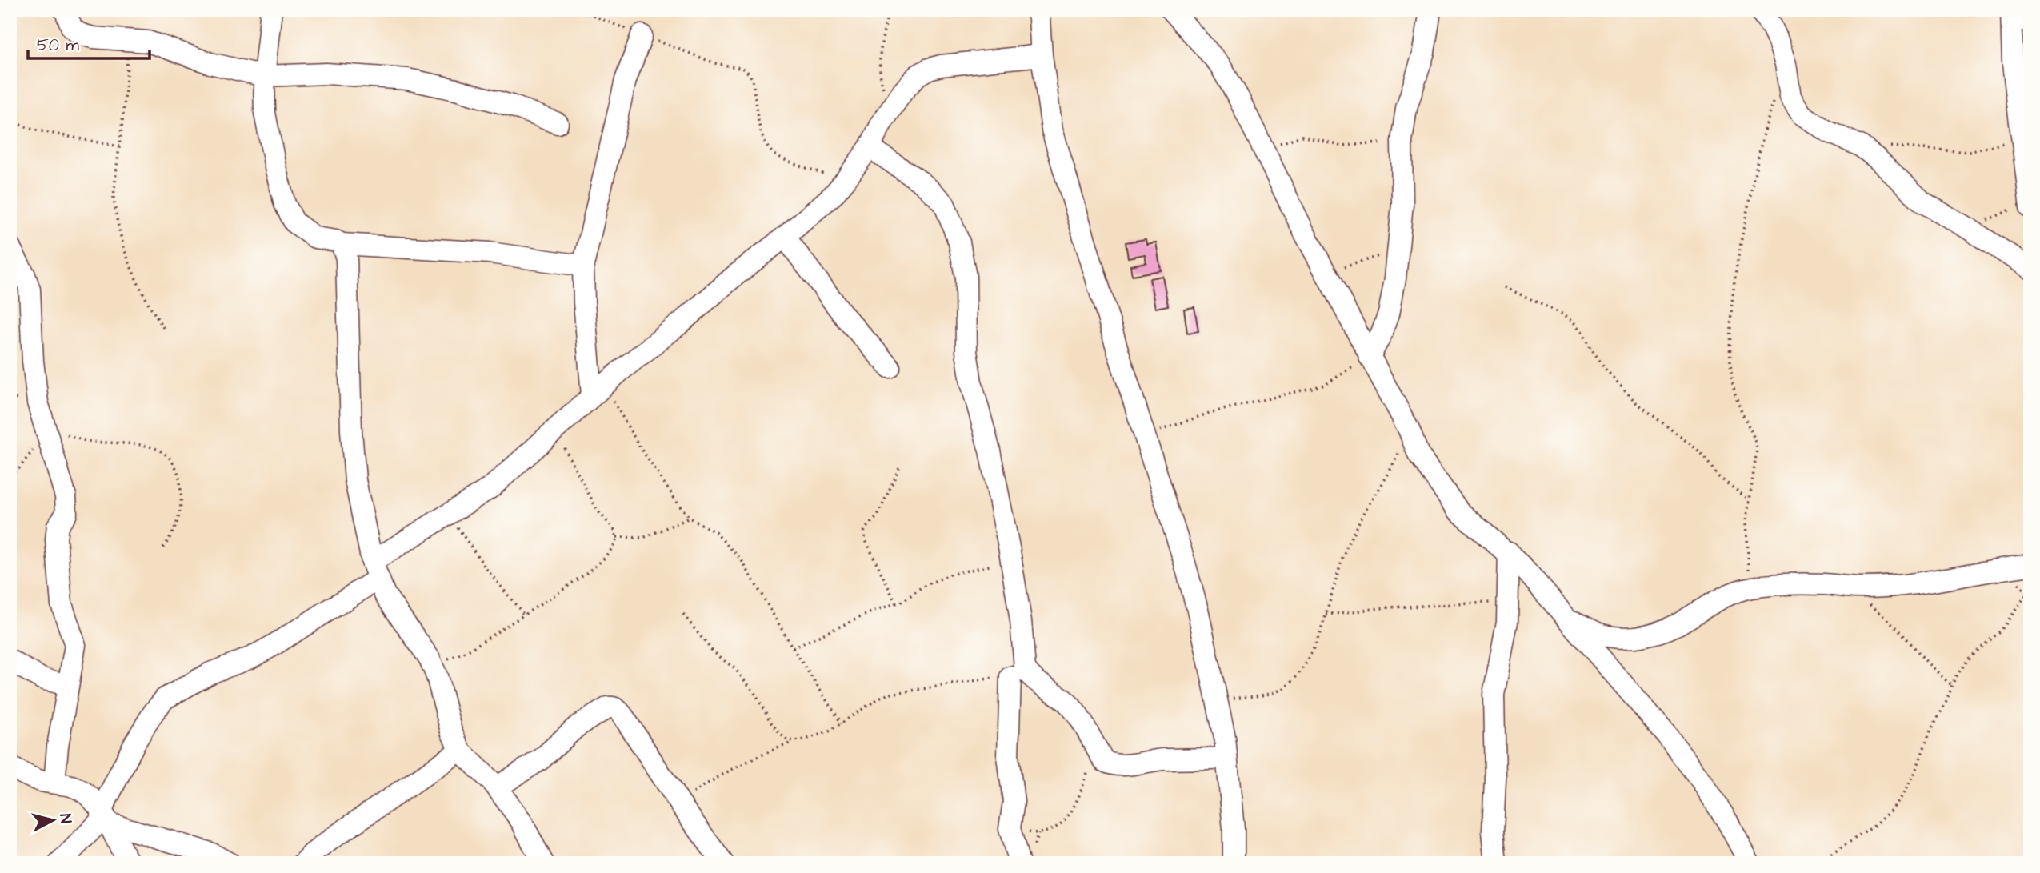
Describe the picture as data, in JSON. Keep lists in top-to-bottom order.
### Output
{
  "scale_bar": "50 m",
  "north": "right"
}
